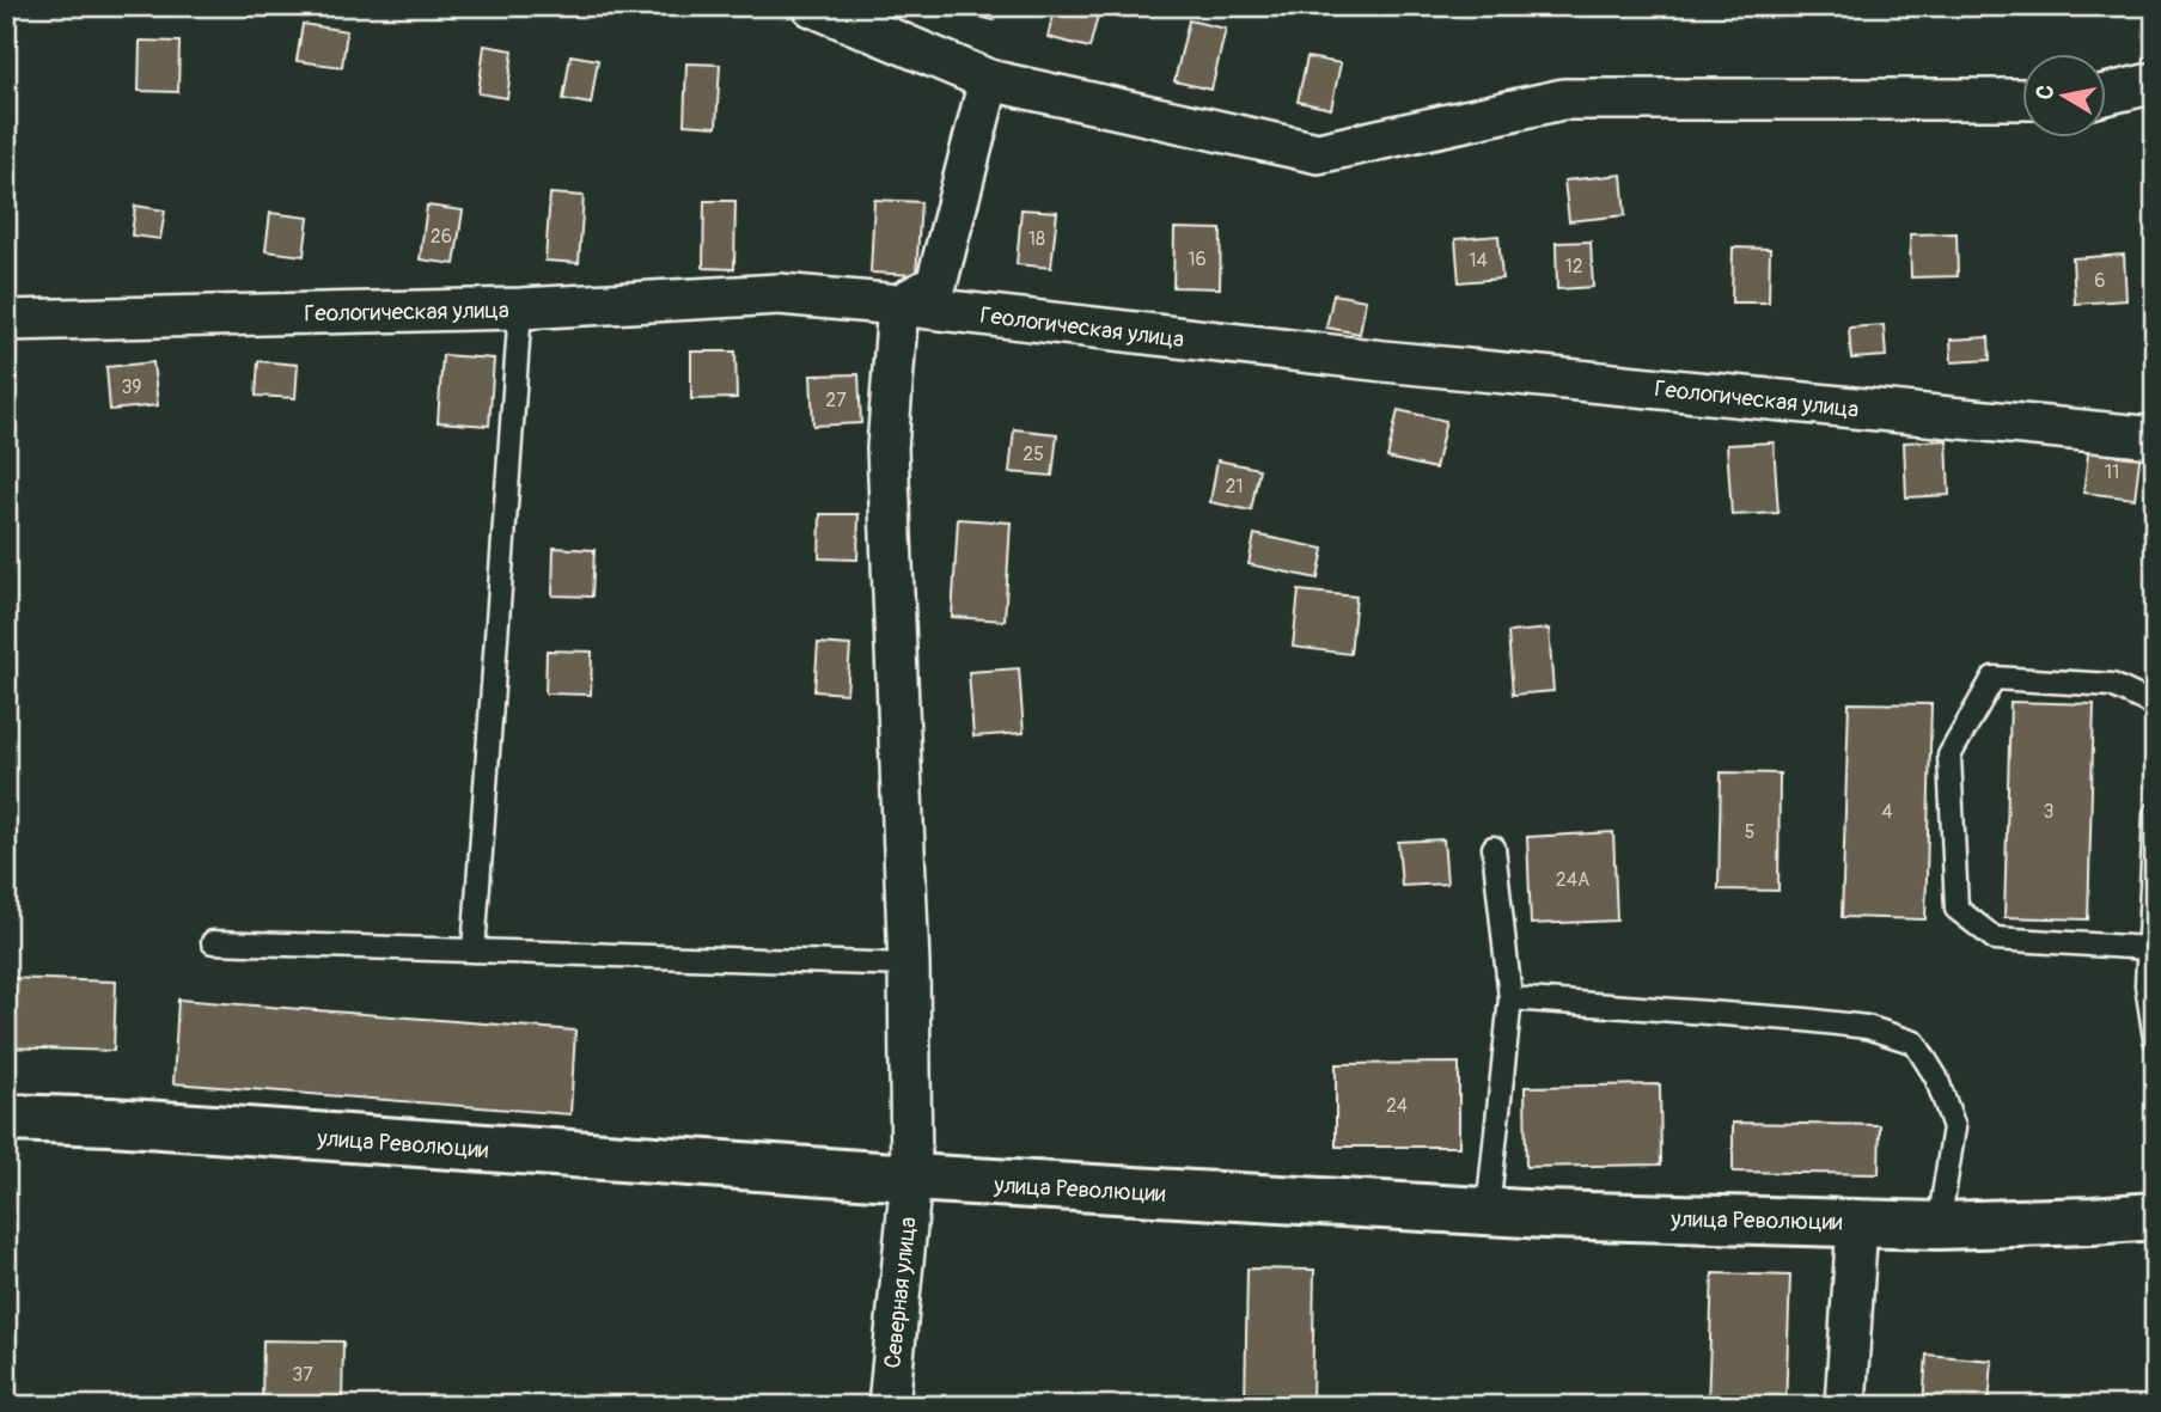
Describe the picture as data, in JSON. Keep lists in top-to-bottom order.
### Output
{
  "streets": {
    "street": ["Геологическая улица", "улица Революции", "Северная улица"]
  },
  "crossings": [
    ["Геологическая улица", "Северная улица"],
    ["улица Революции", "Северная улица"]
  ],
  "house_numbers": [
    "26",
    "18",
    "16",
    "14",
    "12",
    "6",
    "39",
    "27",
    "25",
    "11",
    "21",
    "4",
    "3",
    "5",
    "24А",
    "24",
    "37"
  ],
  "north": "left"
}
